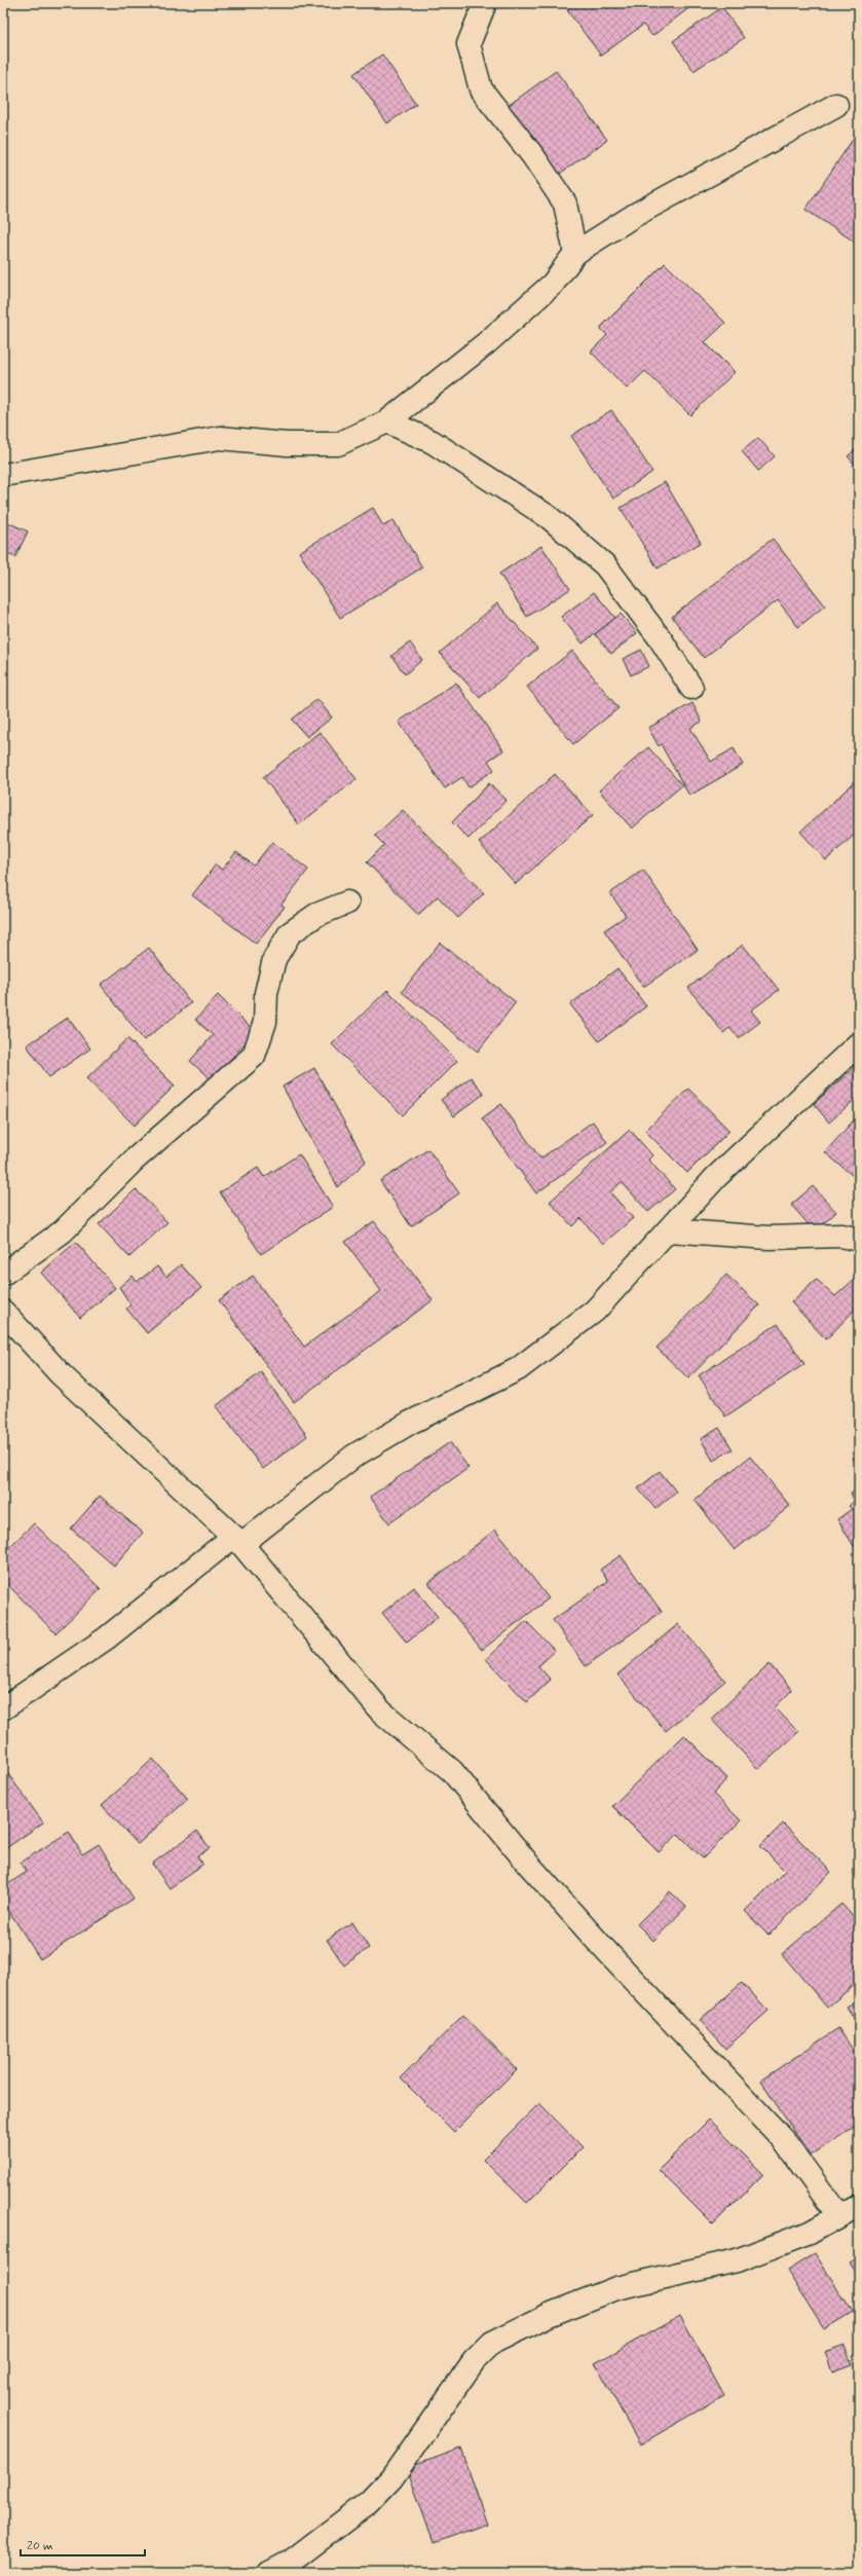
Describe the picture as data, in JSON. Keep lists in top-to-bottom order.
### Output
{
  "scale_bar": "20 m"
}
